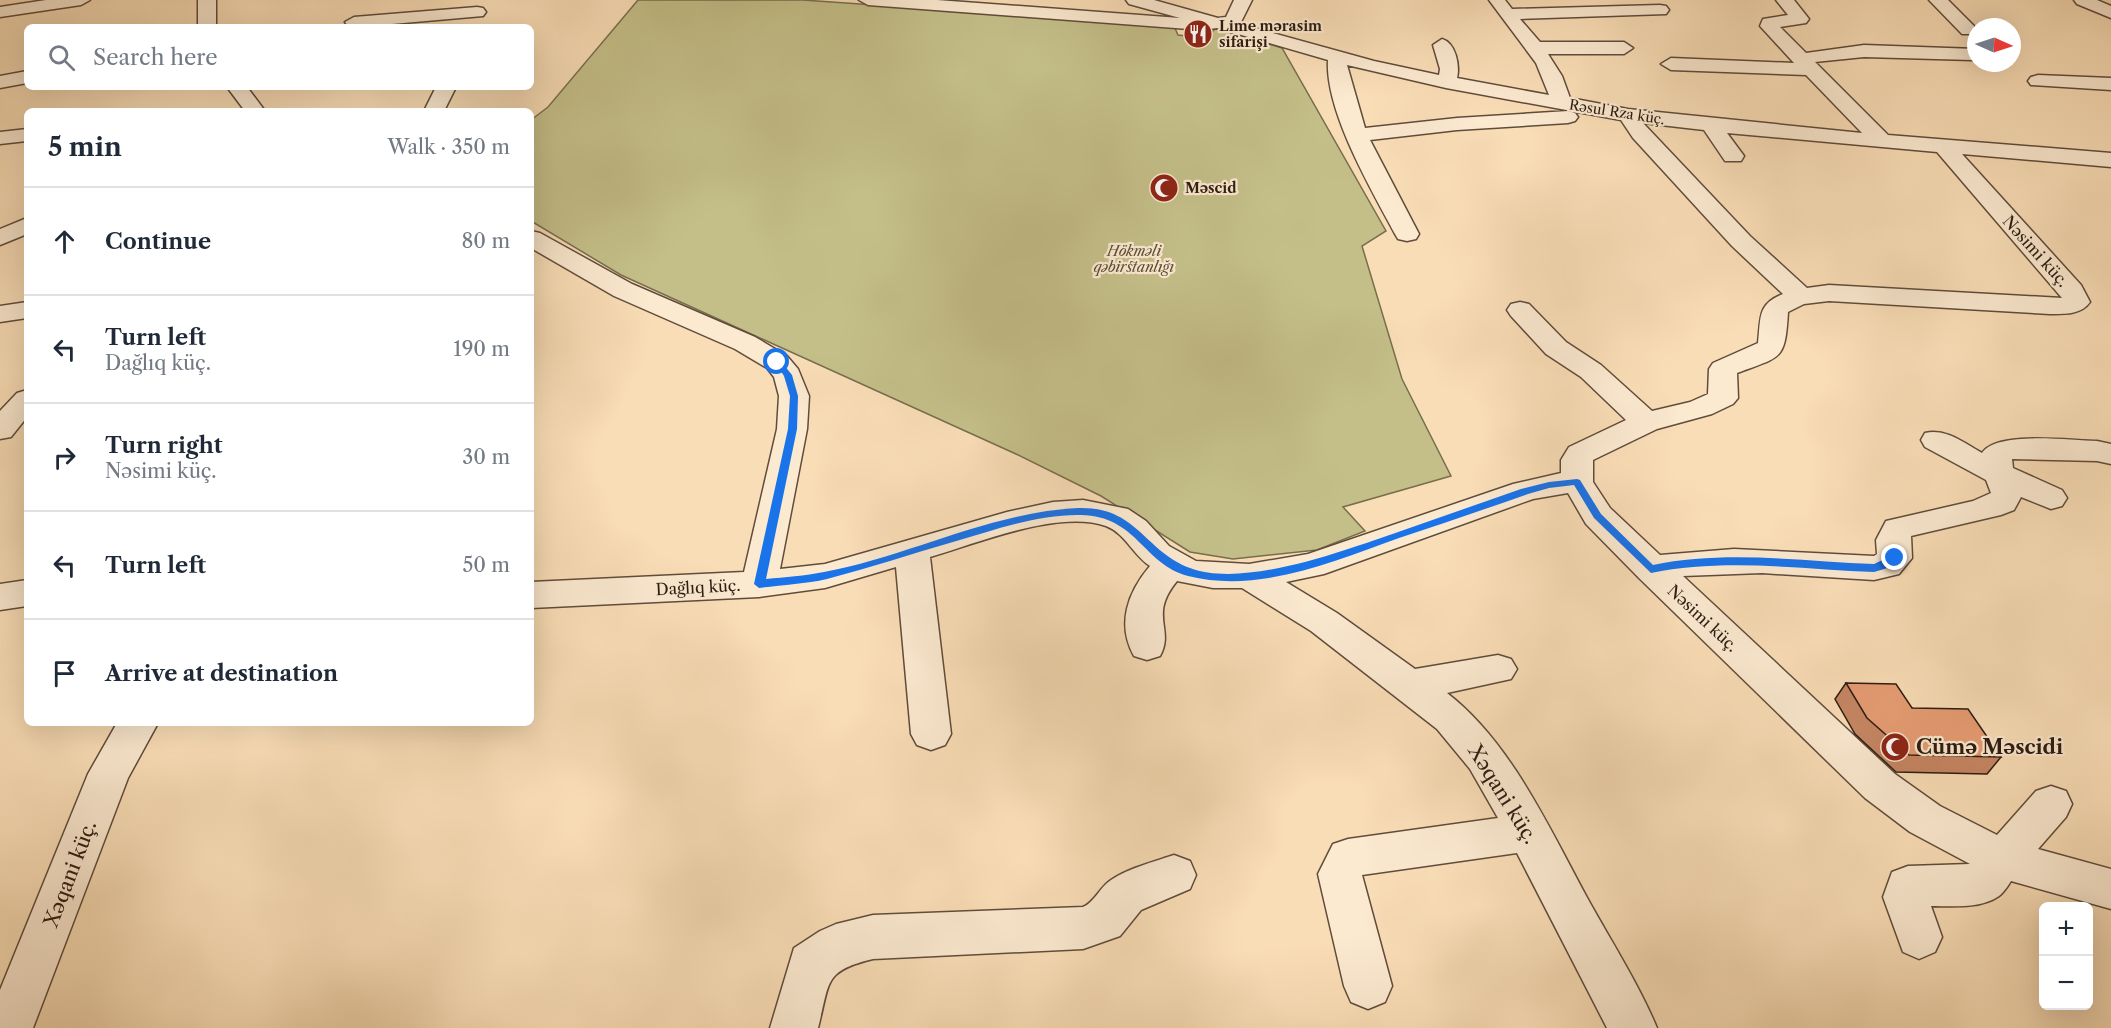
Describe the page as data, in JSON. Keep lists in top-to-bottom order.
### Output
{
  "streets": {
    "street": [
      "Rəsul Rza küç.",
      "Nəsimi küç.",
      "Dağlıq küç.",
      "Xəqani küç."
    ]
  },
  "crossings": [
    ["Rəsul Rza küç.", "Nəsimi küç."],
    ["Nəsimi küç.", "Dağlıq küç."],
    ["Dağlıq küç.", "Xəqani küç."]
  ],
  "parks": ["Hökməli qəbirstanlığı"],
  "places": {
    "restaurant": ["Lime mərasim sifarişi"],
    "mosque": ["Məscid", "Cümə Məscidi"]
  },
  "north": "right",
  "page": {
    "search": "Search here",
    "heading": ["5 min", "Walk · 350 m"],
    "list": [
      ["Continue", "80 m"],
      ["Turn left", "Dağlıq küç.", "190 m"],
      ["Turn right", "Nəsimi küç.", "30 m"],
      ["Turn left", "50 m"],
      "Arrive at destination"
    ],
    "map_buttons": ["+", "−"]
  }
}
